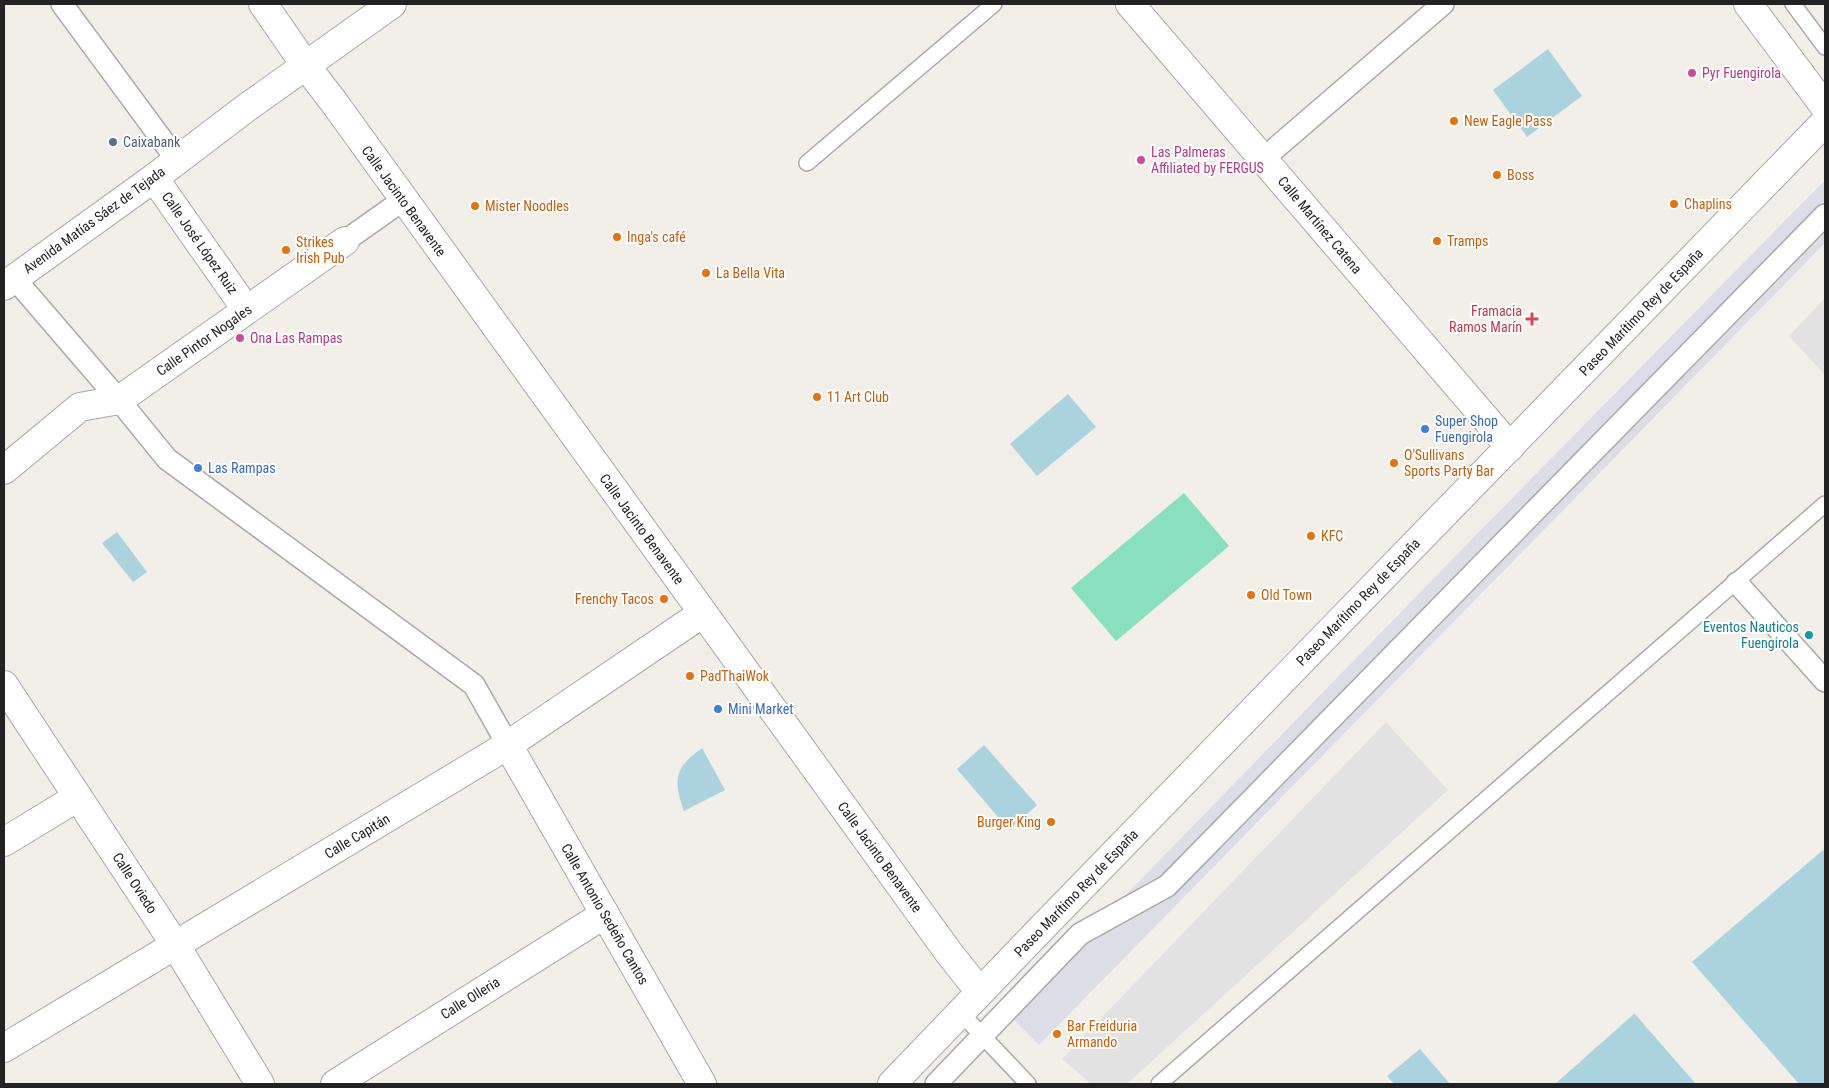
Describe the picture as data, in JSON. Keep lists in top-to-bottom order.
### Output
{
  "streets": {
    "street": [
      "Calle Jacinto Benavente",
      "Avenida Matías Sáez de Tejada",
      "Calle Martínez Catena",
      "Calle José López Ruiz",
      "Paseo Marítimo Rey de España",
      "Calle Pintor Nogales",
      "Calle Capitán",
      "Calle Oviedo",
      "Calle Antonio Sedeño Cantos",
      "Calle Olleria"
    ]
  },
  "crossings": [
    ["Calle Jacinto Benavente", "Avenida Matías Sáez de Tejada"],
    ["Calle Jacinto Benavente", "Paseo Marítimo Rey de España"],
    ["Calle Jacinto Benavente", "Calle Pintor Nogales"],
    ["Calle Jacinto Benavente", "Calle Capitán"],
    ["Avenida Matías Sáez de Tejada", "Calle José López Ruiz"],
    ["Calle Martínez Catena", "Paseo Marítimo Rey de España"],
    ["Calle José López Ruiz", "Calle Pintor Nogales"],
    ["Calle Capitán", "Calle Oviedo"],
    ["Calle Capitán", "Calle Antonio Sedeño Cantos"],
    ["Calle Antonio Sedeño Cantos", "Calle Olleria"]
  ],
  "places": {
    "other": [
      "Pyr Fuengirola",
      "New Eagle Pass",
      "Caixabank",
      "Las Palmeras Affiliated by FERGUS",
      "Boss",
      "Chaplins",
      "Mister Noodles",
      "Inga's café",
      "Tramps",
      "Strikes Irish Pub",
      "La Bella Vita",
      "Ona Las Rampas",
      "11 Art Club",
      "Super Shop Fuengirola",
      "O'Sullivans Sports Party Bar",
      "Las Rampas",
      "KFC",
      "Old Town",
      "Frenchy Tacos",
      "Eventos Nauticos Fuengirola",
      "PadThaiWok",
      "Mini Market",
      "Burger King",
      "Bar Freiduria Armando"
    ],
    "health": ["Framacia Ramos Marín"]
  }
}
